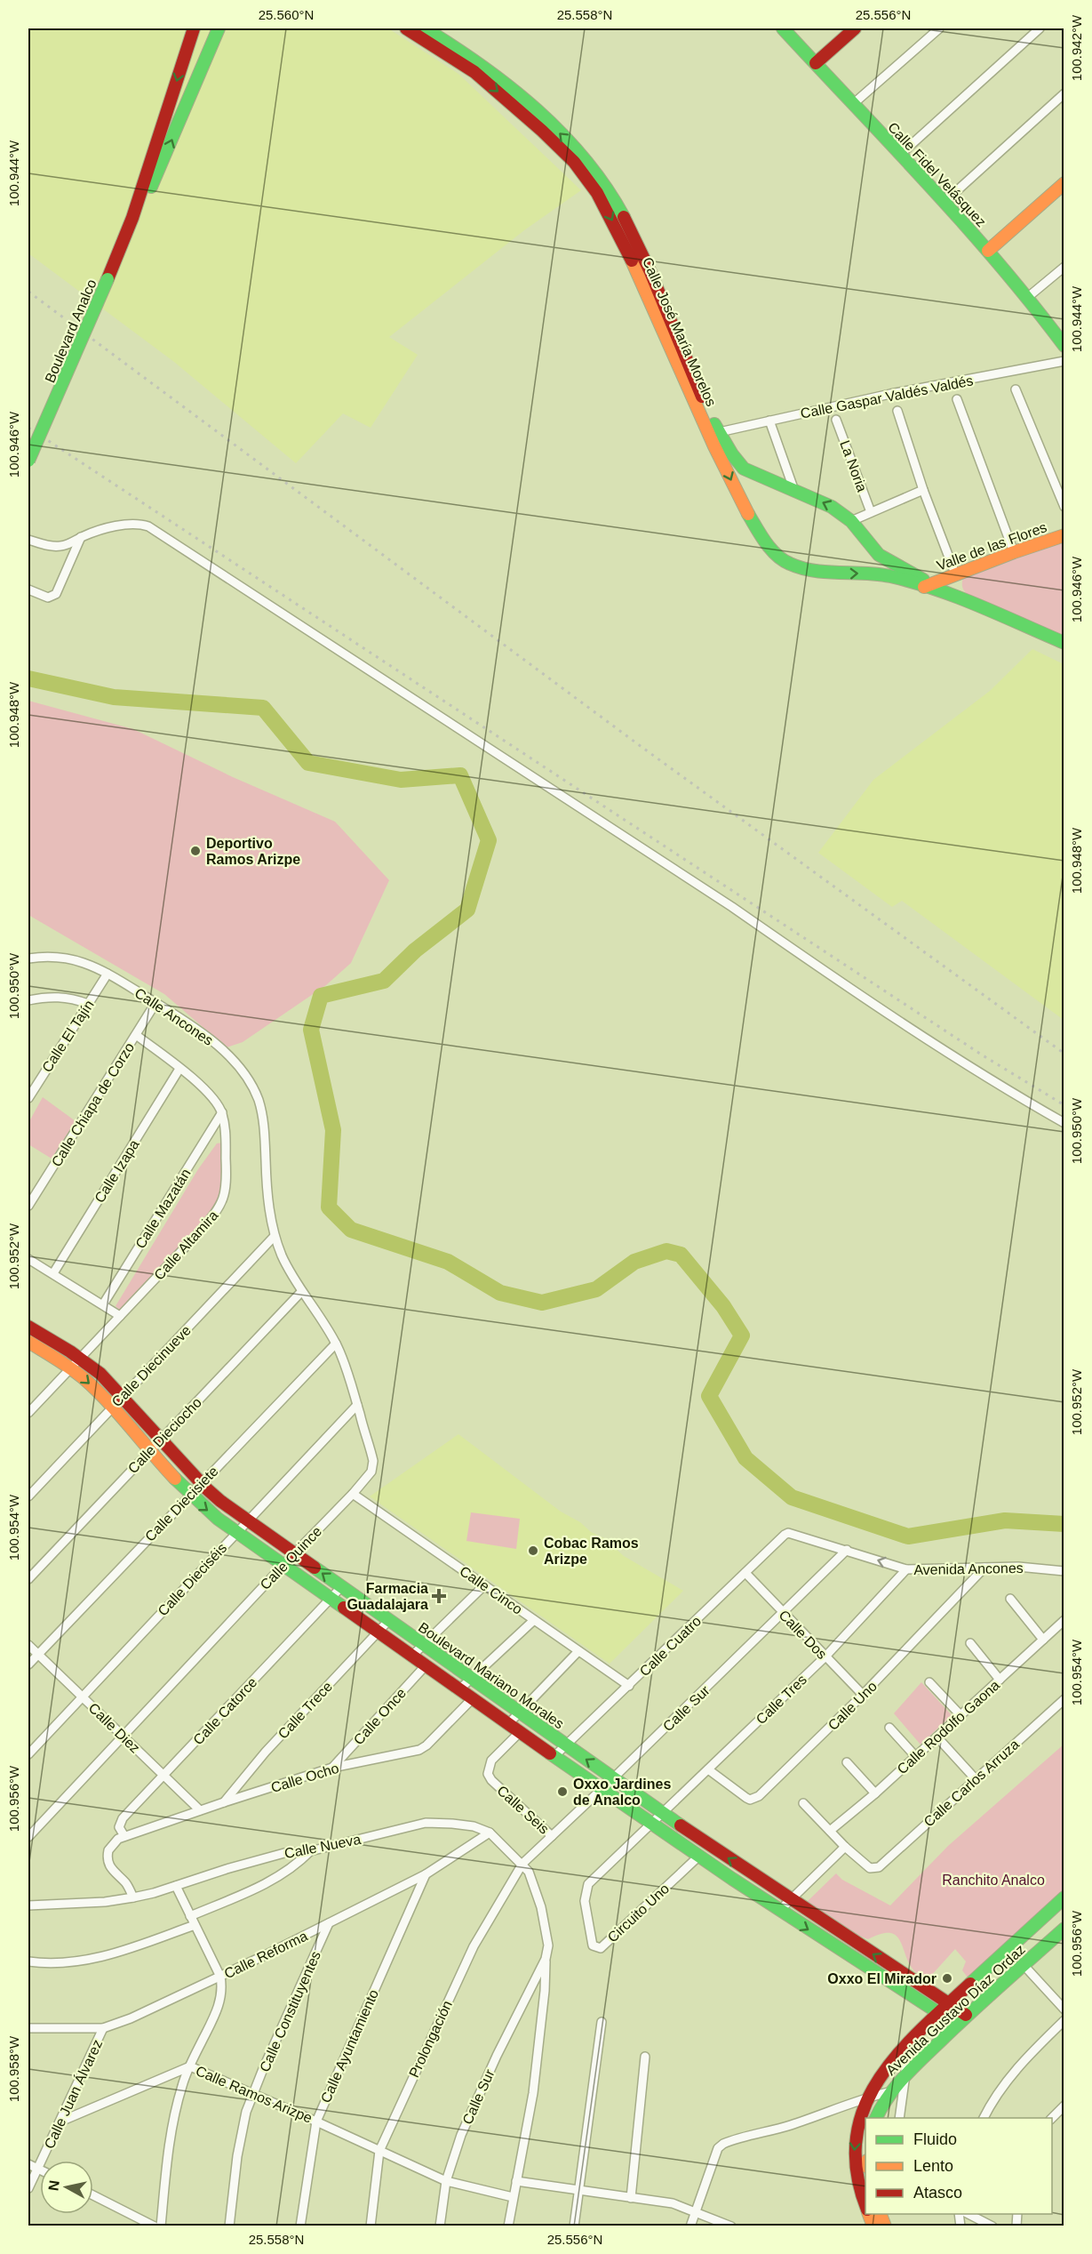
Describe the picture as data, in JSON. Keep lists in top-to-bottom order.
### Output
{
  "streets": {
    "street": [
      "Calle Fidel Velásquez",
      "Boulevard Analco",
      "Calle José María Morelos",
      "Calle Gaspar Valdés Valdés",
      "La Noria",
      "Valle de las Flores",
      "Calle Ancones",
      "Calle El Tajín",
      "Calle Chiapa de Corzo",
      "Calle Izapa",
      "Calle Mazatán",
      "Calle Altamira",
      "Calle Diecinueve",
      "Calle Dieciocho",
      "Calle Diecisiete",
      "Calle Quince",
      "Avenida Ancones",
      "Calle Dieciséis",
      "Calle Cinco",
      "Calle Dos",
      "Calle Cuatro",
      "Boulevard Mariano Morales",
      "Calle Tres",
      "Calle Uno",
      "Calle Sur",
      "Calle Trece",
      "Calle Catorce",
      "Calle Once",
      "Calle Rodolfo Gaona",
      "Calle Diez",
      "Calle Ocho",
      "Calle Carlos Arruza",
      "Calle Seis",
      "Calle Nueva",
      "Circuito Uno",
      "Calle Reforma",
      "Avenida Gustavo Díaz Ordaz",
      "Calle Constituyentes",
      "Prolongación",
      "Calle Ayuntamiento",
      "Calle Juan Álvarez",
      "Calle Ramos Arizpe"
    ]
  },
  "crossings": [
    ["Calle José María Morelos", "Calle Gaspar Valdés Valdés"],
    ["Calle José María Morelos", "Valle de las Flores"],
    ["Calle Ancones", "Calle El Tajín"],
    ["Calle Ancones", "Calle Chiapa de Corzo"],
    ["Calle Ancones", "Calle Diecinueve"],
    ["Calle Ancones", "Calle Quince"],
    ["Calle Mazatán", "Calle Altamira"],
    ["Calle Altamira", "Boulevard Mariano Morales"],
    ["Calle Diecinueve", "Calle Quince"],
    ["Calle Diecinueve", "Boulevard Mariano Morales"],
    ["Calle Dieciocho", "Calle Quince"],
    ["Calle Dieciocho", "Boulevard Mariano Morales"],
    ["Calle Diecisiete", "Calle Quince"],
    ["Calle Diecisiete", "Boulevard Mariano Morales"],
    ["Calle Diecisiete", "Calle Diez"],
    ["Calle Quince", "Calle Dieciséis"],
    ["Calle Quince", "Calle Cinco"],
    ["Calle Quince", "Boulevard Mariano Morales"],
    ["Calle Quince", "Calle Diez"],
    ["Avenida Ancones", "Calle Cuatro"],
    ["Avenida Ancones", "Calle Tres"],
    ["Avenida Ancones", "Calle Uno"],
    ["Avenida Ancones", "Calle Sur"],
    ["Calle Dieciséis", "Boulevard Mariano Morales"],
    ["Calle Dieciséis", "Calle Diez"],
    ["Calle Cinco", "Calle Cuatro"],
    ["Calle Dos", "Calle Cuatro"],
    ["Calle Dos", "Calle Tres"],
    ["Calle Dos", "Calle Uno"],
    ["Calle Dos", "Calle Sur"],
    ["Calle Cuatro", "Boulevard Mariano Morales"],
    ["Boulevard Mariano Morales", "Calle Tres"],
    ["Boulevard Mariano Morales", "Calle Sur"],
    ["Boulevard Mariano Morales", "Calle Trece"],
    ["Boulevard Mariano Morales", "Calle Catorce"],
    ["Boulevard Mariano Morales", "Calle Once"],
    ["Boulevard Mariano Morales", "Calle Ocho"],
    ["Boulevard Mariano Morales", "Calle Seis"],
    ["Boulevard Mariano Morales", "Circuito Uno"],
    ["Boulevard Mariano Morales", "Avenida Gustavo Díaz Ordaz"],
    ["Calle Tres", "Calle Uno"],
    ["Calle Tres", "Circuito Uno"],
    ["Calle Sur", "Calle Seis"],
    ["Calle Sur", "Calle Nueva"],
    ["Calle Sur", "Prolongación"],
    ["Calle Sur", "Calle Ramos Arizpe"],
    ["Calle Trece", "Calle Ocho"],
    ["Calle Catorce", "Calle Diez"],
    ["Calle Catorce", "Calle Ocho"],
    ["Calle Once", "Calle Ocho"],
    ["Calle Diez", "Calle Ocho"],
    ["Calle Nueva", "Calle Reforma"],
    ["Calle Nueva", "Prolongación"],
    ["Calle Reforma", "Calle Constituyentes"],
    ["Calle Reforma", "Calle Ayuntamiento"],
    ["Calle Reforma", "Calle Juan Álvarez"],
    ["Calle Constituyentes", "Calle Ramos Arizpe"],
    ["Prolongación", "Calle Ramos Arizpe"],
    ["Calle Ayuntamiento", "Calle Ramos Arizpe"],
    ["Calle Juan Álvarez", "Calle Ramos Arizpe"]
  ],
  "parks": ["Ranchito Analco"],
  "places": {
    "other": [
      "Deportivo Ramos Arizpe",
      "Cobac Ramos Arizpe",
      "Oxxo Jardines de Analco",
      "Oxxo El Mirador"
    ],
    "health": ["Farmacia Guadalajara"]
  },
  "legend": ["Fluido", "Lento", "Atasco"],
  "north": "left",
  "coordinates": [
    "25.560°N",
    "25.558°N",
    "25.556°N",
    "100.942°W",
    "100.944°W",
    "100.946°W",
    "100.948°W",
    "100.950°W",
    "100.952°W",
    "100.954°W",
    "100.956°W",
    "100.958°W"
  ]
}
